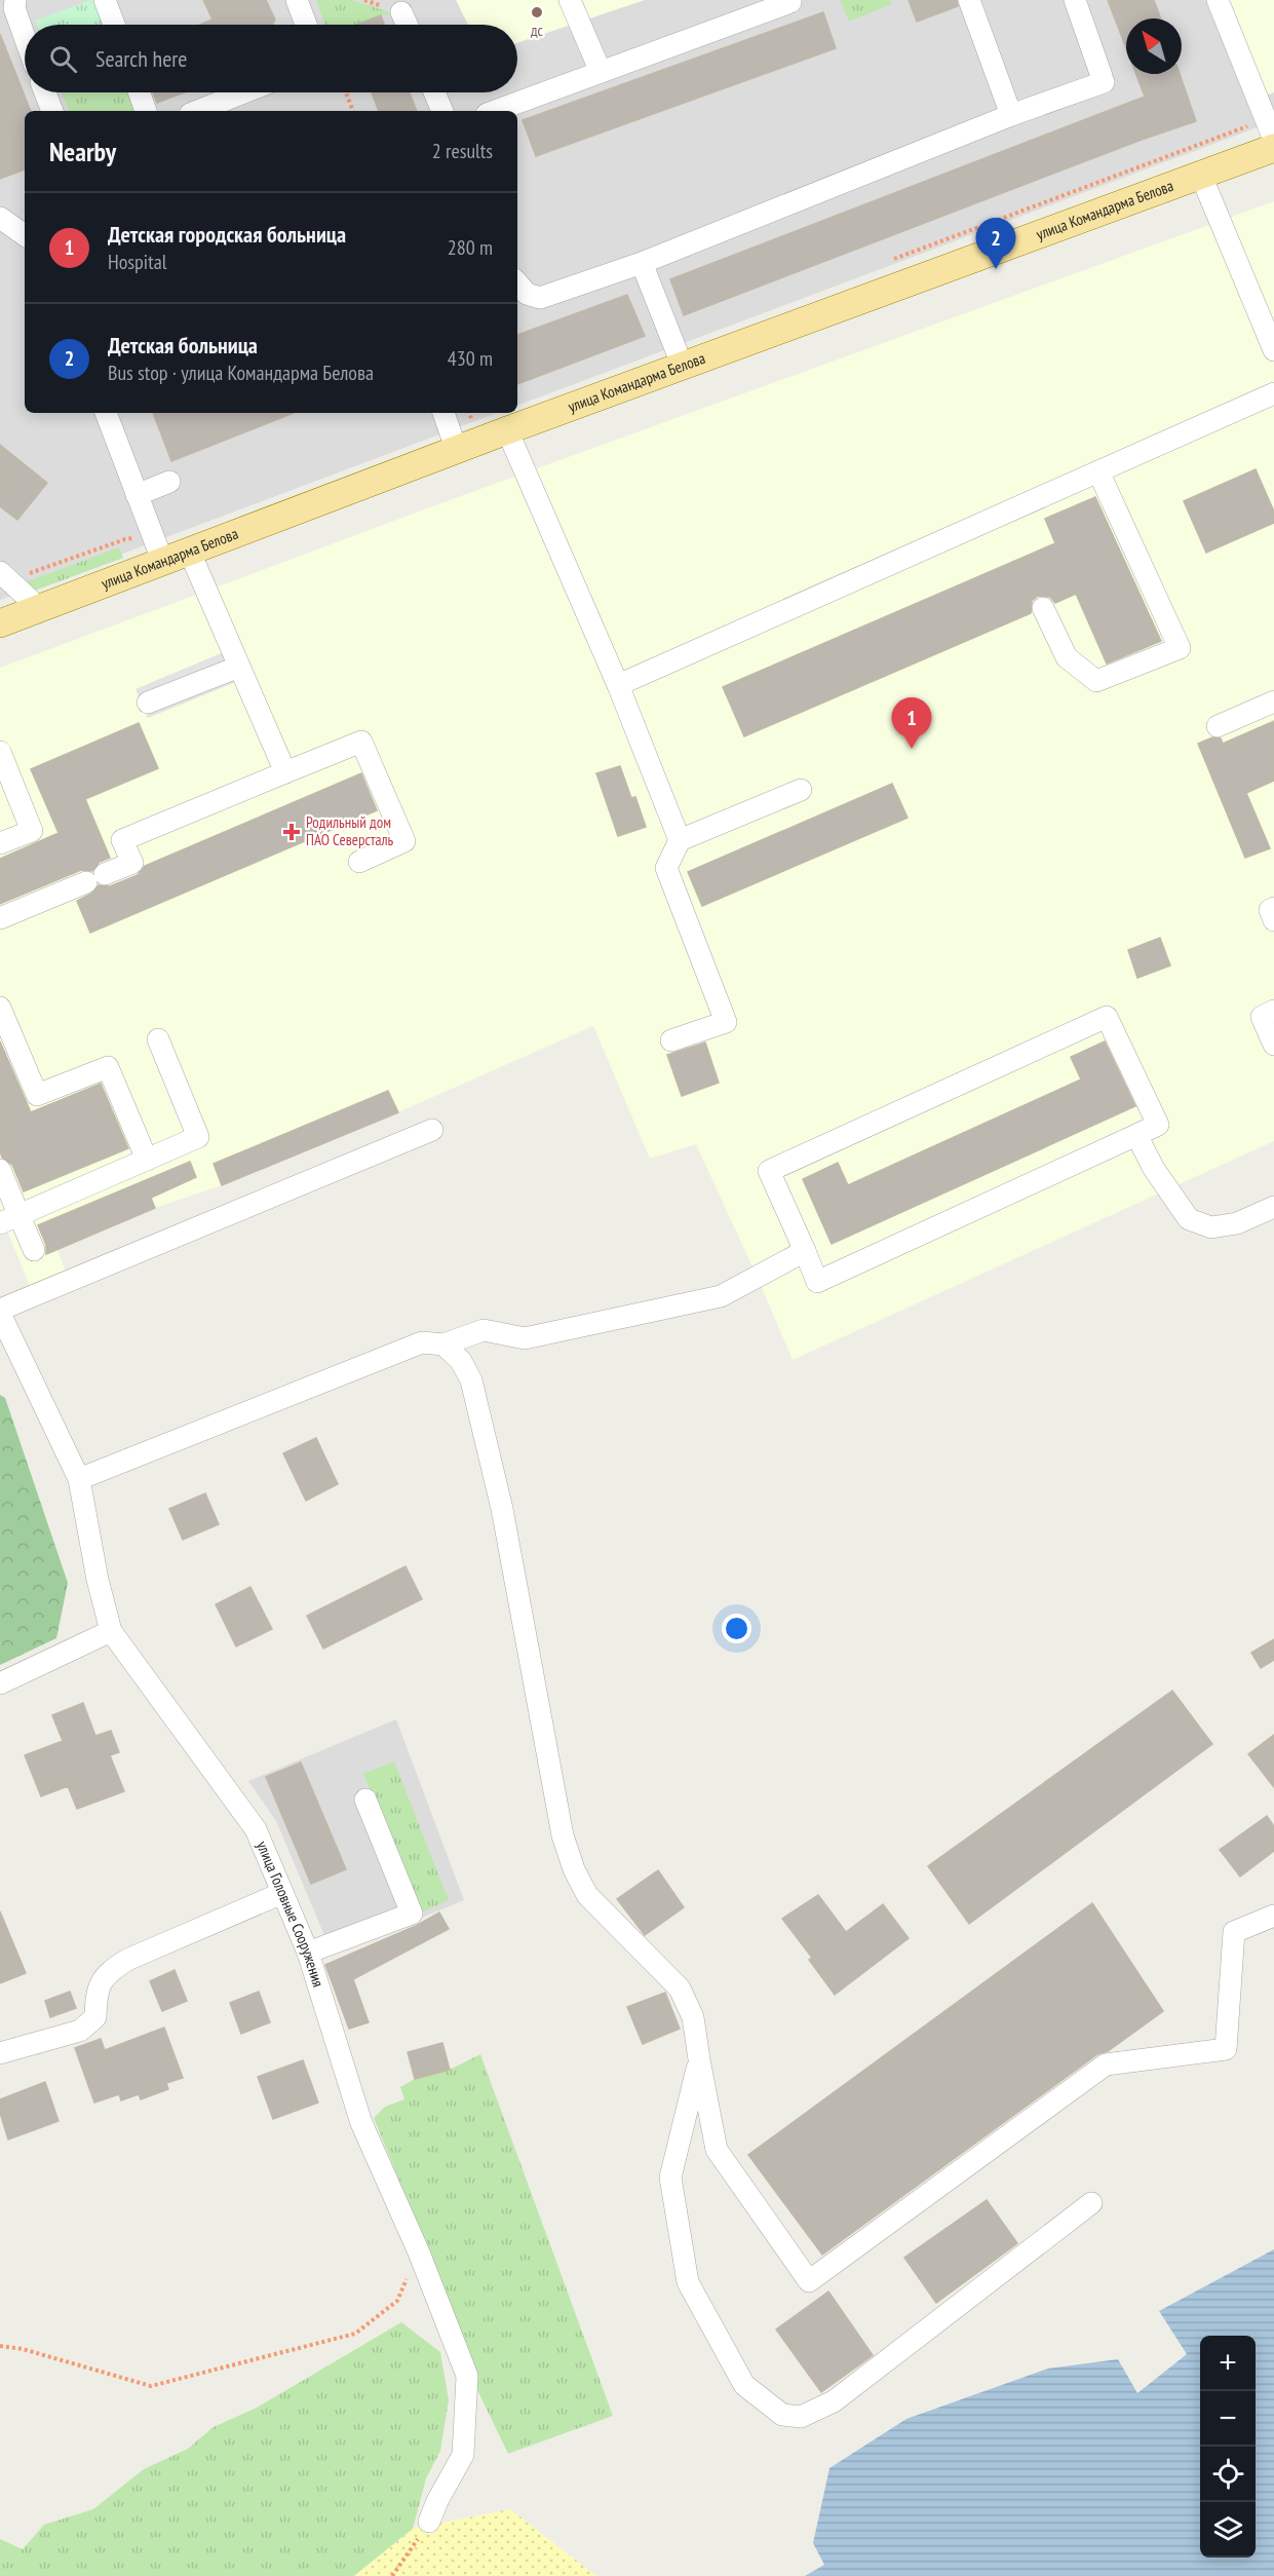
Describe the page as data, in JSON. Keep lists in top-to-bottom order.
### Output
{
  "streets": {
    "main road": ["улица Командарма Белова"],
    "street": ["улица Головные Сооружения"]
  },
  "places": {
    "other": ["дс"],
    "health": ["Родильный дом ПАО Северсталь"]
  },
  "north": "top left",
  "page": {
    "search": "Search here",
    "heading": ["Nearby", "2 results"],
    "list": [
      {
        "mark": "1",
        "name": "Детская городская больница",
        "note": "Hospital",
        "value": "280 m"
      },
      {
        "mark": "2",
        "name": "Детская больница",
        "note": "Bus stop · улица Командарма Белова",
        "value": "430 m"
      }
    ],
    "pins": ["2", "1"],
    "map_buttons": ["+", "−"]
  }
}
